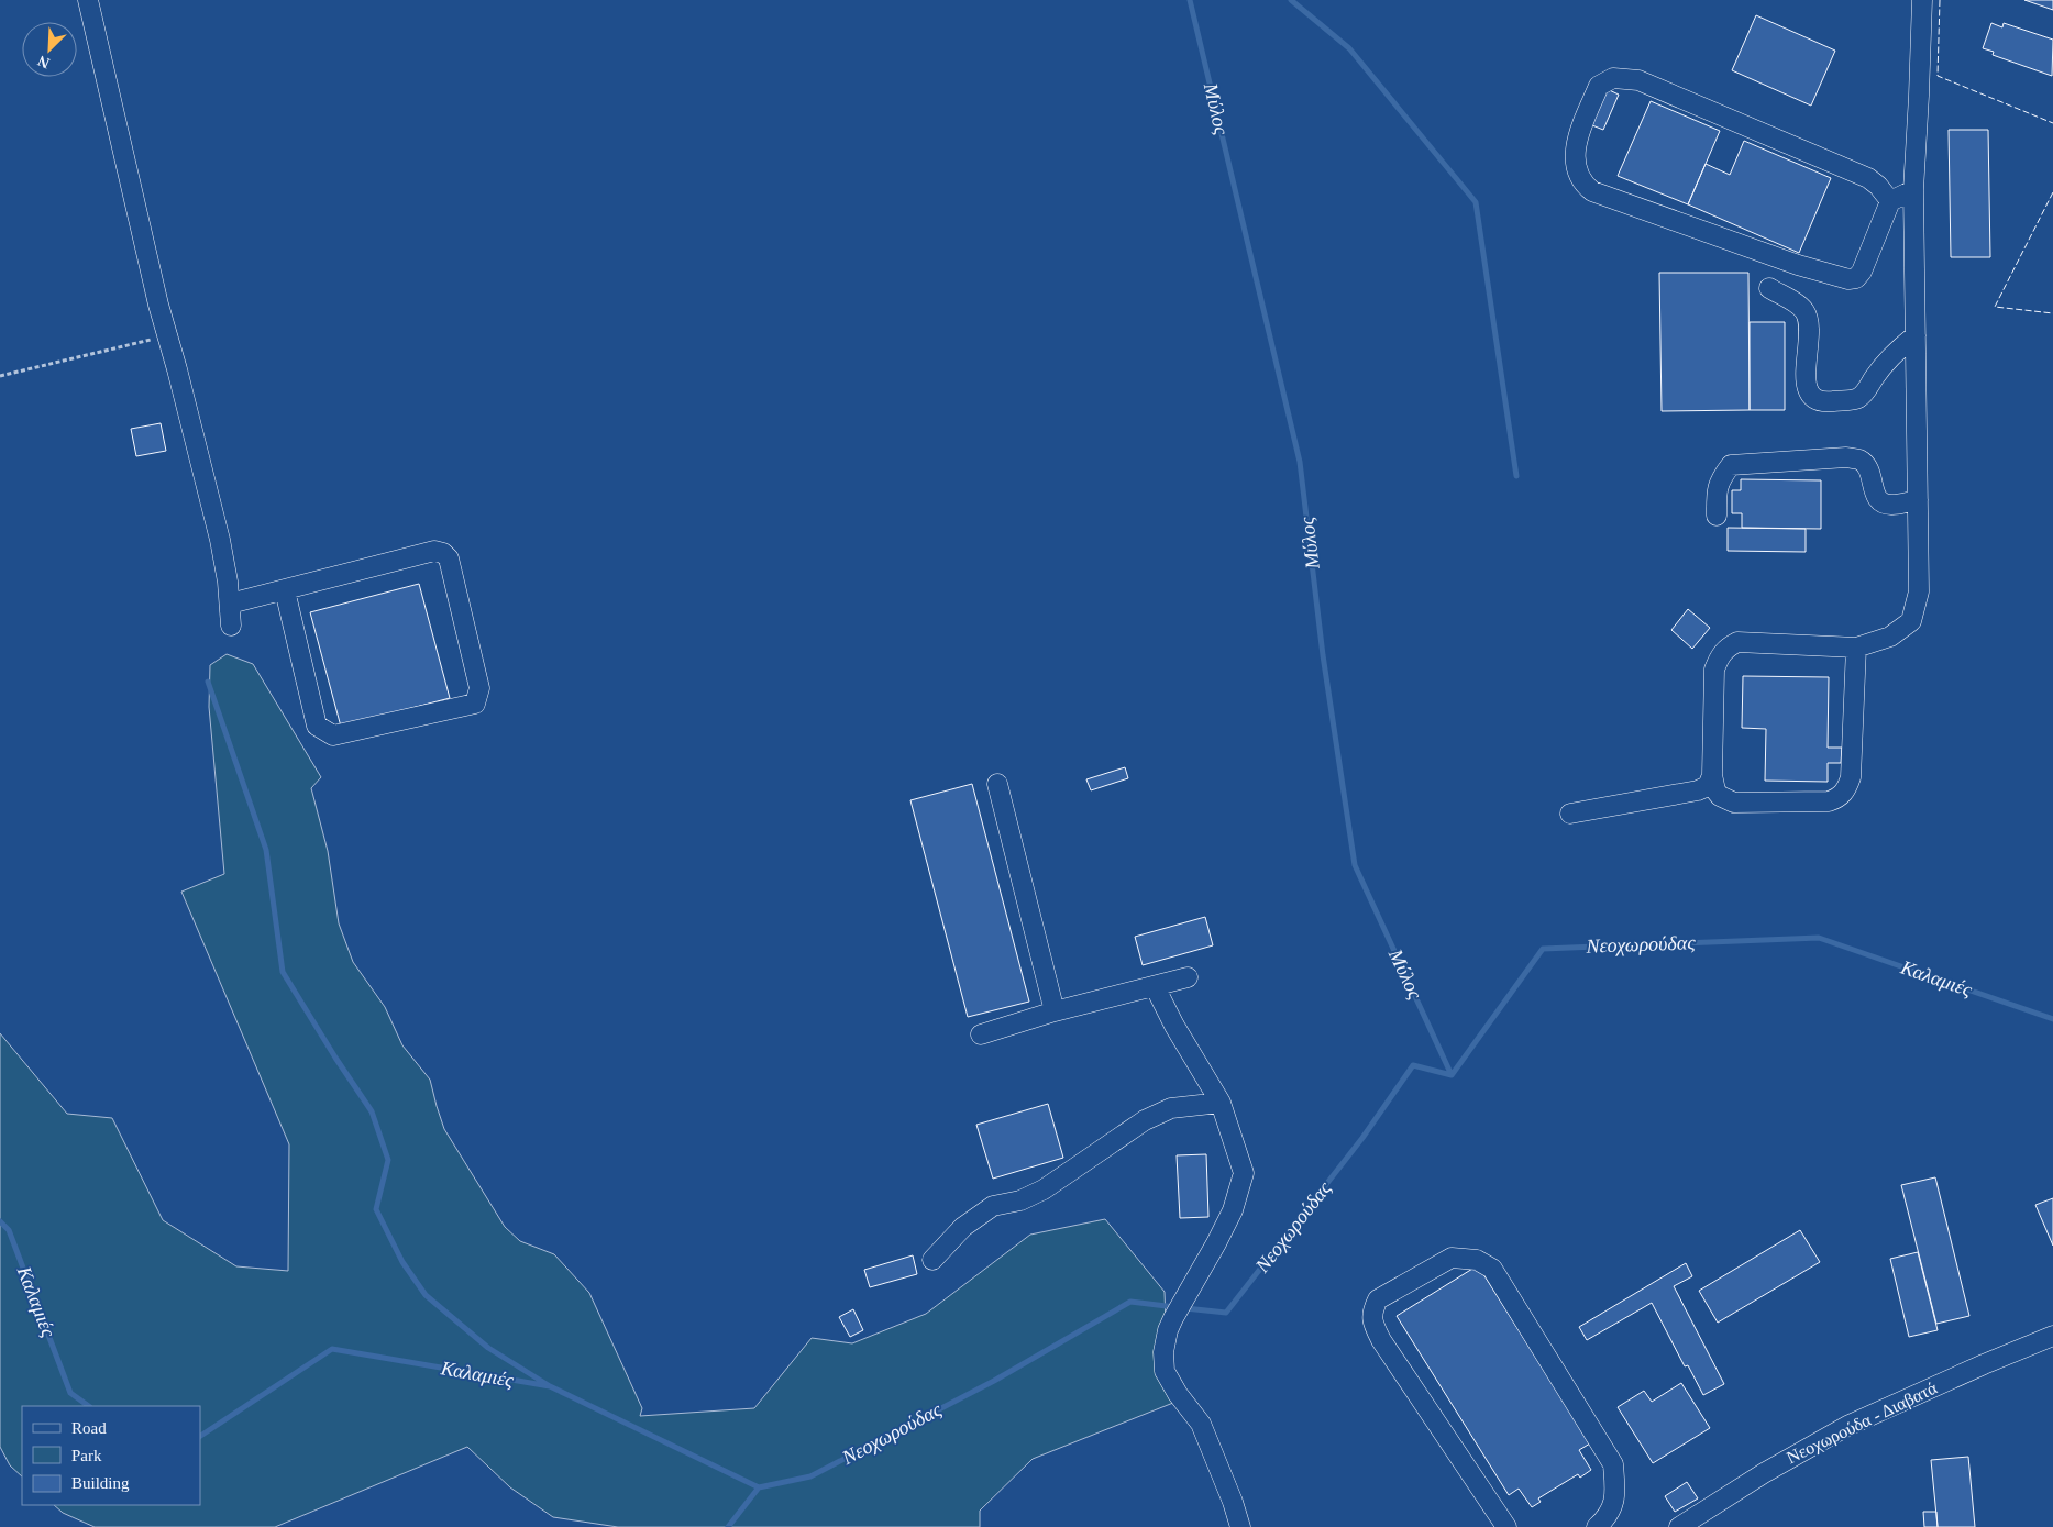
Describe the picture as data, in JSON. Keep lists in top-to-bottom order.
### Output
{
  "streets": {
    "street": ["Νεοχωρούδα - Διαβατά"]
  },
  "water": ["Μύλος", "Νεοχωρούδας", "Καλαμιές"],
  "legend": ["Road", "Park", "Building"],
  "north": "bottom left"
}
